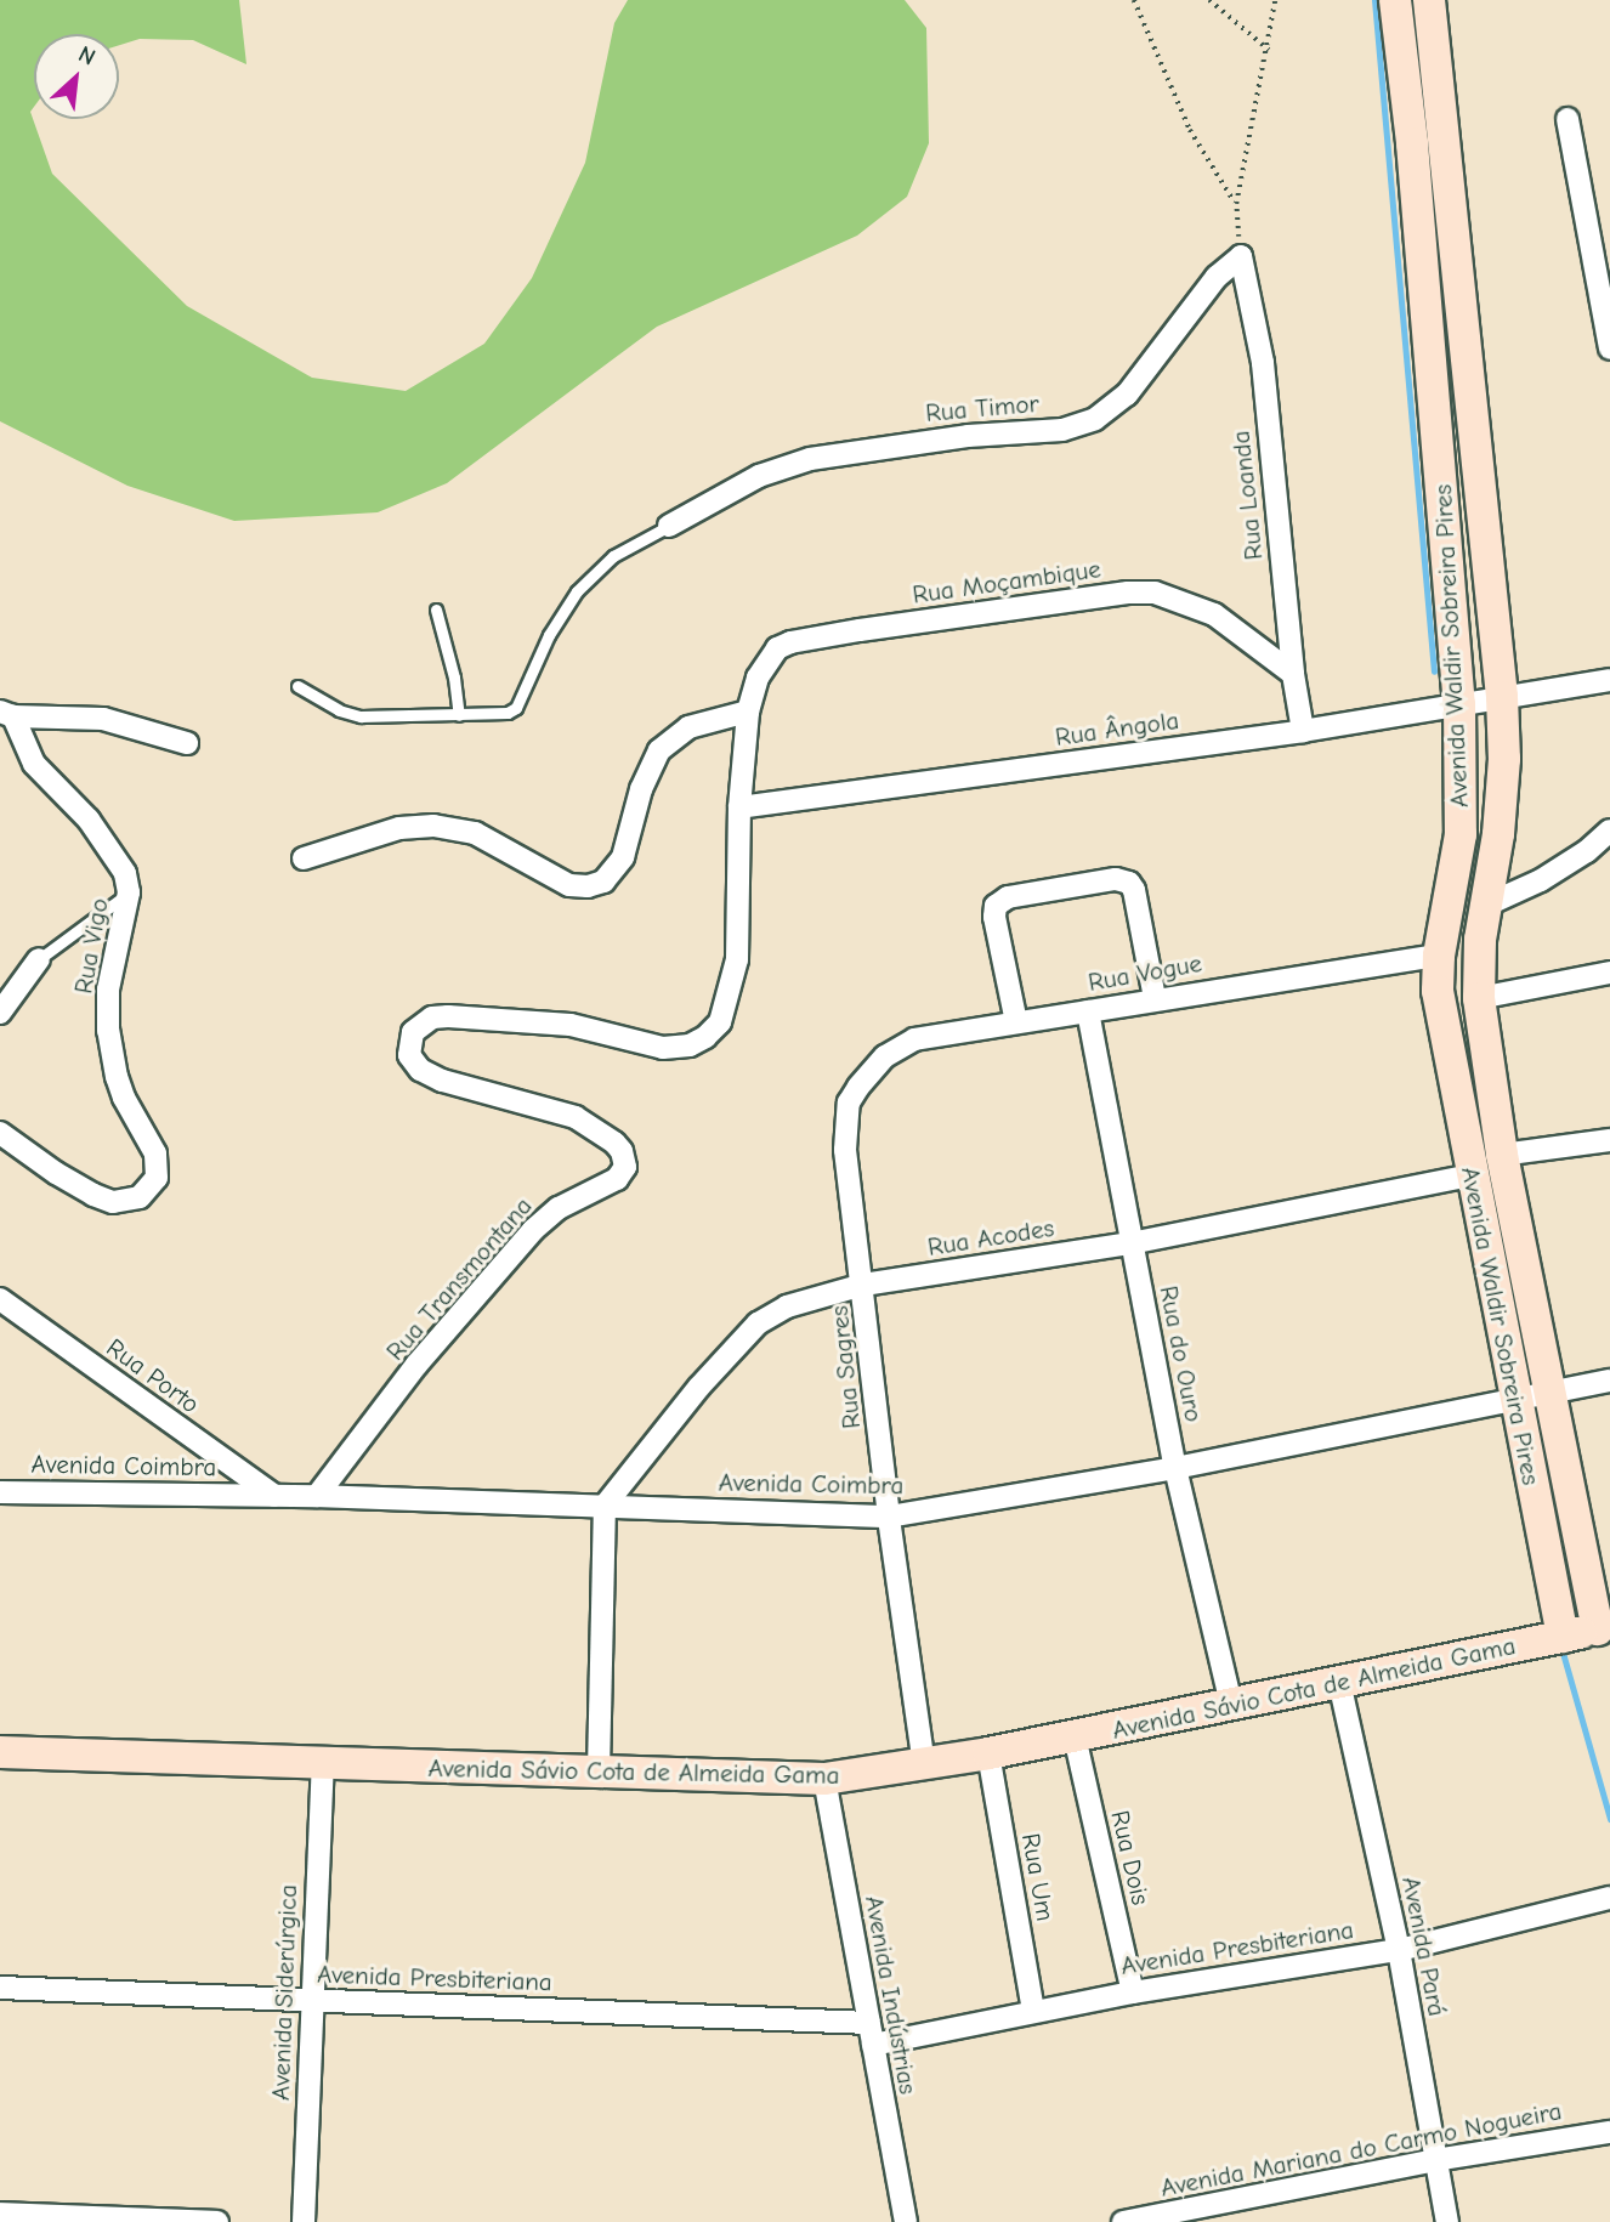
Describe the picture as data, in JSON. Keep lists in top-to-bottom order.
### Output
{
  "streets": {
    "street": [
      "Rua Timor",
      "Rua Loanda",
      "Rua Moçambique",
      "Avenida Waldir Sobreira Pires",
      "Rua Ângola",
      "Rua Vigo",
      "Rua Vogue",
      "Rua Acodes",
      "Rua Transmontana",
      "Rua do Ouro",
      "Rua Sagres",
      "Rua Porto",
      "Avenida Coimbra",
      "Avenida Sávio Cota de Almeida Gama",
      "Rua Dois",
      "Rua Um",
      "Avenida Pará",
      "Avenida Presbiteriana",
      "Avenida Siderúrgica",
      "Avenida Indústrias",
      "Avenida Mariana do Carmo Nogueira"
    ]
  },
  "crossings": [
    ["Rua Timor", "Rua Loanda"],
    ["Rua Loanda", "Rua Moçambique"],
    ["Rua Loanda", "Rua Ângola"],
    ["Rua Moçambique", "Rua Ângola"],
    ["Rua Moçambique", "Rua Transmontana"],
    ["Avenida Waldir Sobreira Pires", "Rua Ângola"],
    ["Avenida Waldir Sobreira Pires", "Rua Vogue"],
    ["Avenida Waldir Sobreira Pires", "Rua Acodes"],
    ["Avenida Waldir Sobreira Pires", "Avenida Coimbra"],
    ["Avenida Waldir Sobreira Pires", "Avenida Sávio Cota de Almeida Gama"],
    ["Rua Ângola", "Rua Transmontana"],
    ["Rua Vogue", "Rua do Ouro"],
    ["Rua Vogue", "Rua Sagres"],
    ["Rua Acodes", "Rua do Ouro"],
    ["Rua Acodes", "Rua Sagres"],
    ["Rua Acodes", "Avenida Coimbra"],
    ["Rua Transmontana", "Avenida Coimbra"],
    ["Rua do Ouro", "Avenida Coimbra"],
    ["Rua do Ouro", "Avenida Sávio Cota de Almeida Gama"],
    ["Rua Sagres", "Avenida Coimbra"],
    ["Rua Sagres", "Avenida Sávio Cota de Almeida Gama"],
    ["Rua Porto", "Avenida Coimbra"],
    ["Avenida Sávio Cota de Almeida Gama", "Rua Dois"],
    ["Avenida Sávio Cota de Almeida Gama", "Rua Um"],
    ["Avenida Sávio Cota de Almeida Gama", "Avenida Pará"],
    ["Avenida Sávio Cota de Almeida Gama", "Avenida Siderúrgica"],
    ["Avenida Sávio Cota de Almeida Gama", "Avenida Indústrias"],
    ["Rua Dois", "Avenida Presbiteriana"],
    ["Rua Um", "Avenida Presbiteriana"],
    ["Avenida Pará", "Avenida Presbiteriana"],
    ["Avenida Pará", "Avenida Mariana do Carmo Nogueira"],
    ["Avenida Presbiteriana", "Avenida Siderúrgica"],
    ["Avenida Presbiteriana", "Avenida Indústrias"]
  ],
  "north": "top right"
}
